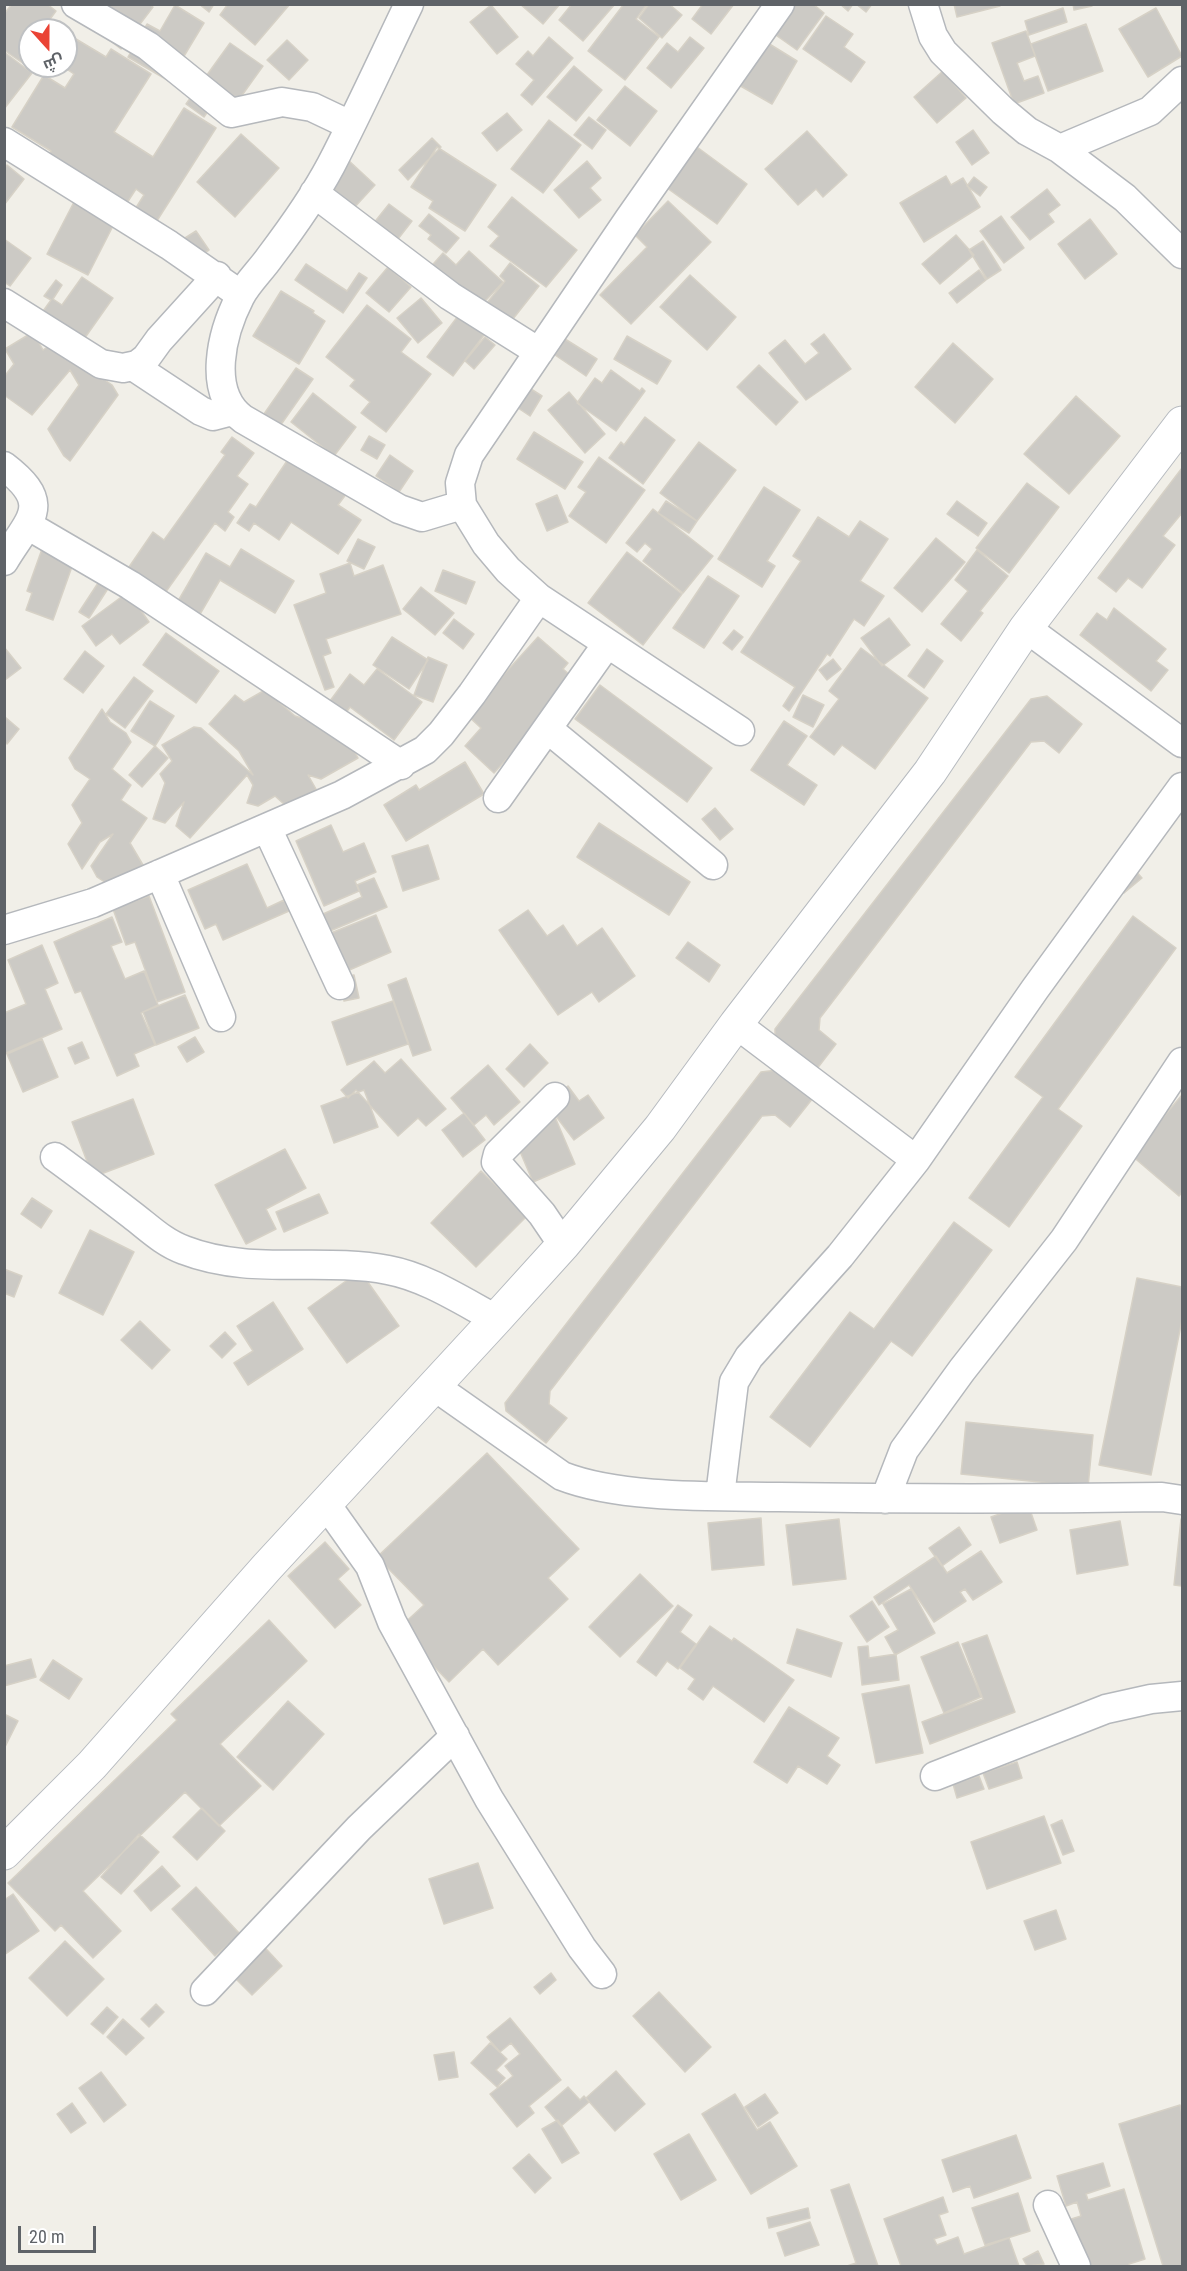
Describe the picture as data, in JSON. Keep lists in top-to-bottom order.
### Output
{
  "scale_bar": "20 m",
  "north": "bottom"
}
